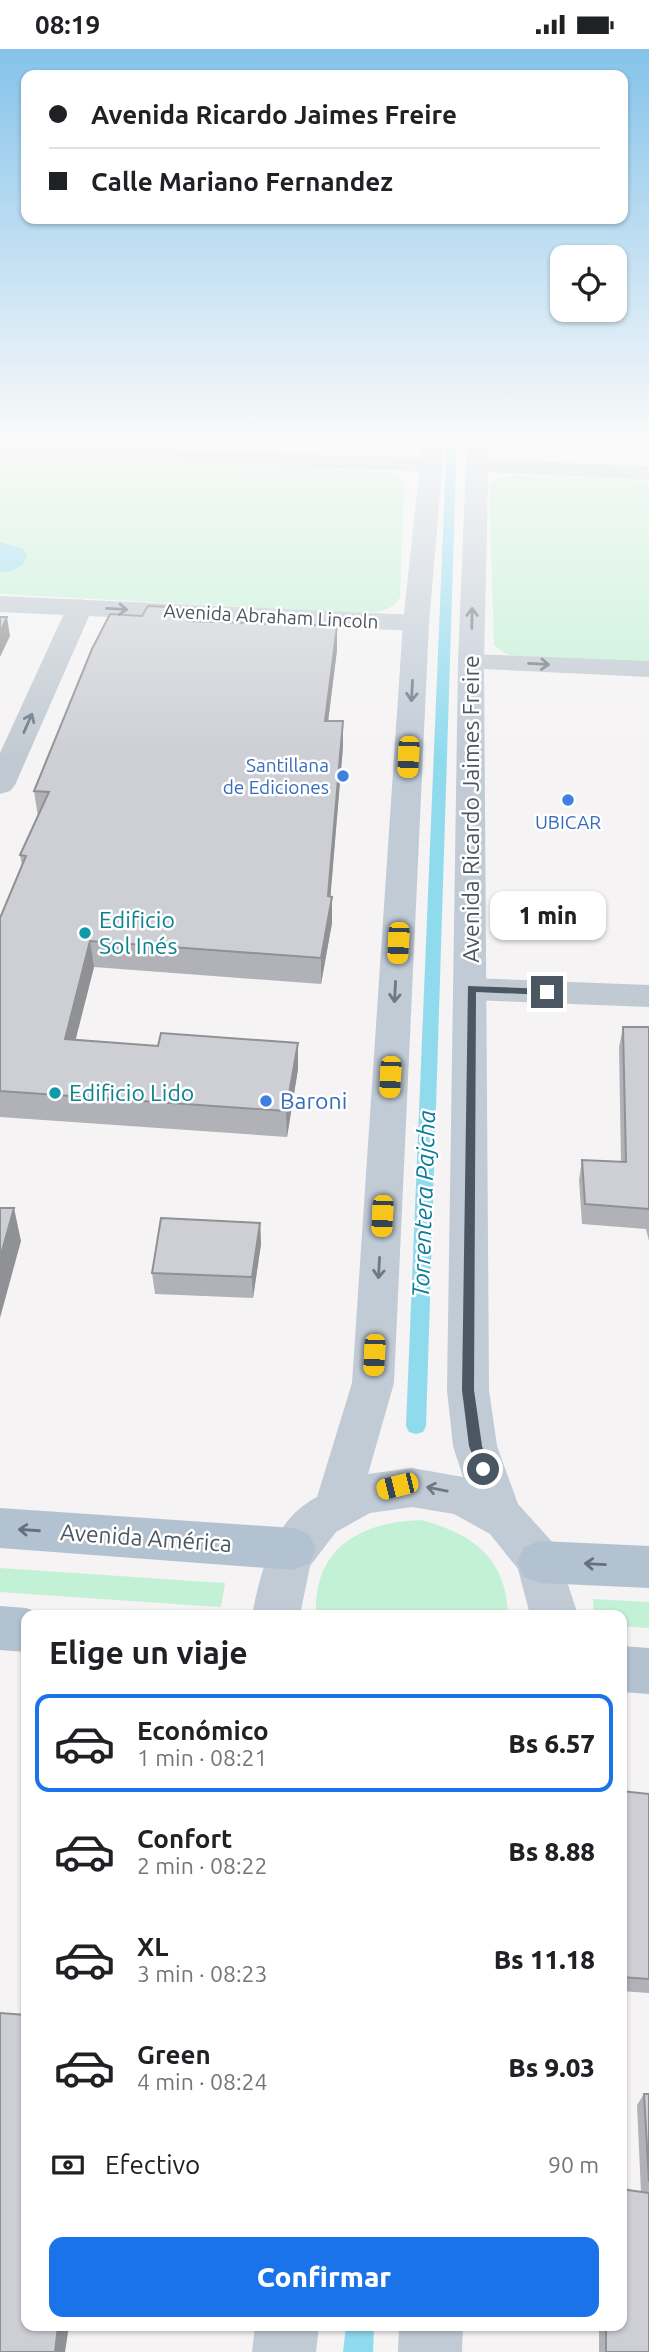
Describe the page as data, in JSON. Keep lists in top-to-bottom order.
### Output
{
  "streets": {
    "main road": ["Avenida Ricardo Jaimes Freire", "Avenida América"],
    "street": ["Avenida Abraham Lincoln"]
  },
  "one_way": ["Avenida Abraham Lincoln", "Avenida América"],
  "water": ["Torrentera Pajcha"],
  "places": [
    "Santillana de Ediciones",
    "UBICAR",
    "Edificio Sol Inés",
    "Edificio Lido",
    "Baroni"
  ],
  "page": {
    "status": "08:19",
    "banner": ["Avenida Ricardo Jaimes Freire", "Calle Mariano Fernandez"],
    "bubble": "1 min",
    "heading": "Elige un viaje",
    "list": [
      {
        "name": "Económico",
        "note": "1 min · 08:21",
        "value": "Bs 6.57"
      },
      {
        "name": "Confort",
        "note": "2 min · 08:22",
        "value": "Bs 8.88"
      },
      {
        "name": "XL",
        "note": "3 min · 08:23",
        "value": "Bs 11.18"
      },
      {
        "name": "Green",
        "note": "4 min · 08:24",
        "value": "Bs 9.03"
      }
    ],
    "pay": ["Efectivo", "90 m"],
    "buttons": "Confirmar"
  }
}
